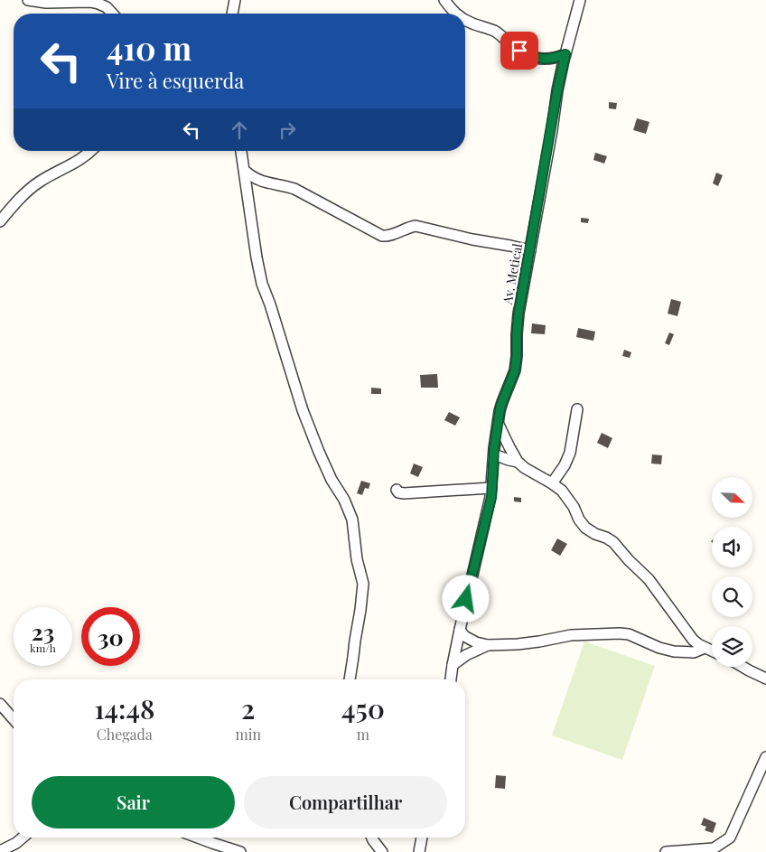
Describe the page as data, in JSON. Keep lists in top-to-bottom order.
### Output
{
  "streets": {
    "street": ["Av. Metical"]
  },
  "north": "bottom right",
  "page": {
    "turn": ["410 m", "Vire à esquerda"],
    "speed": "23 km/h",
    "limit": "30",
    "eta": [
      "14:48",
      "Chegada",
      "2",
      "min",
      "450",
      "m"
    ],
    "buttons": ["Sair", "Compartilhar"]
  }
}
